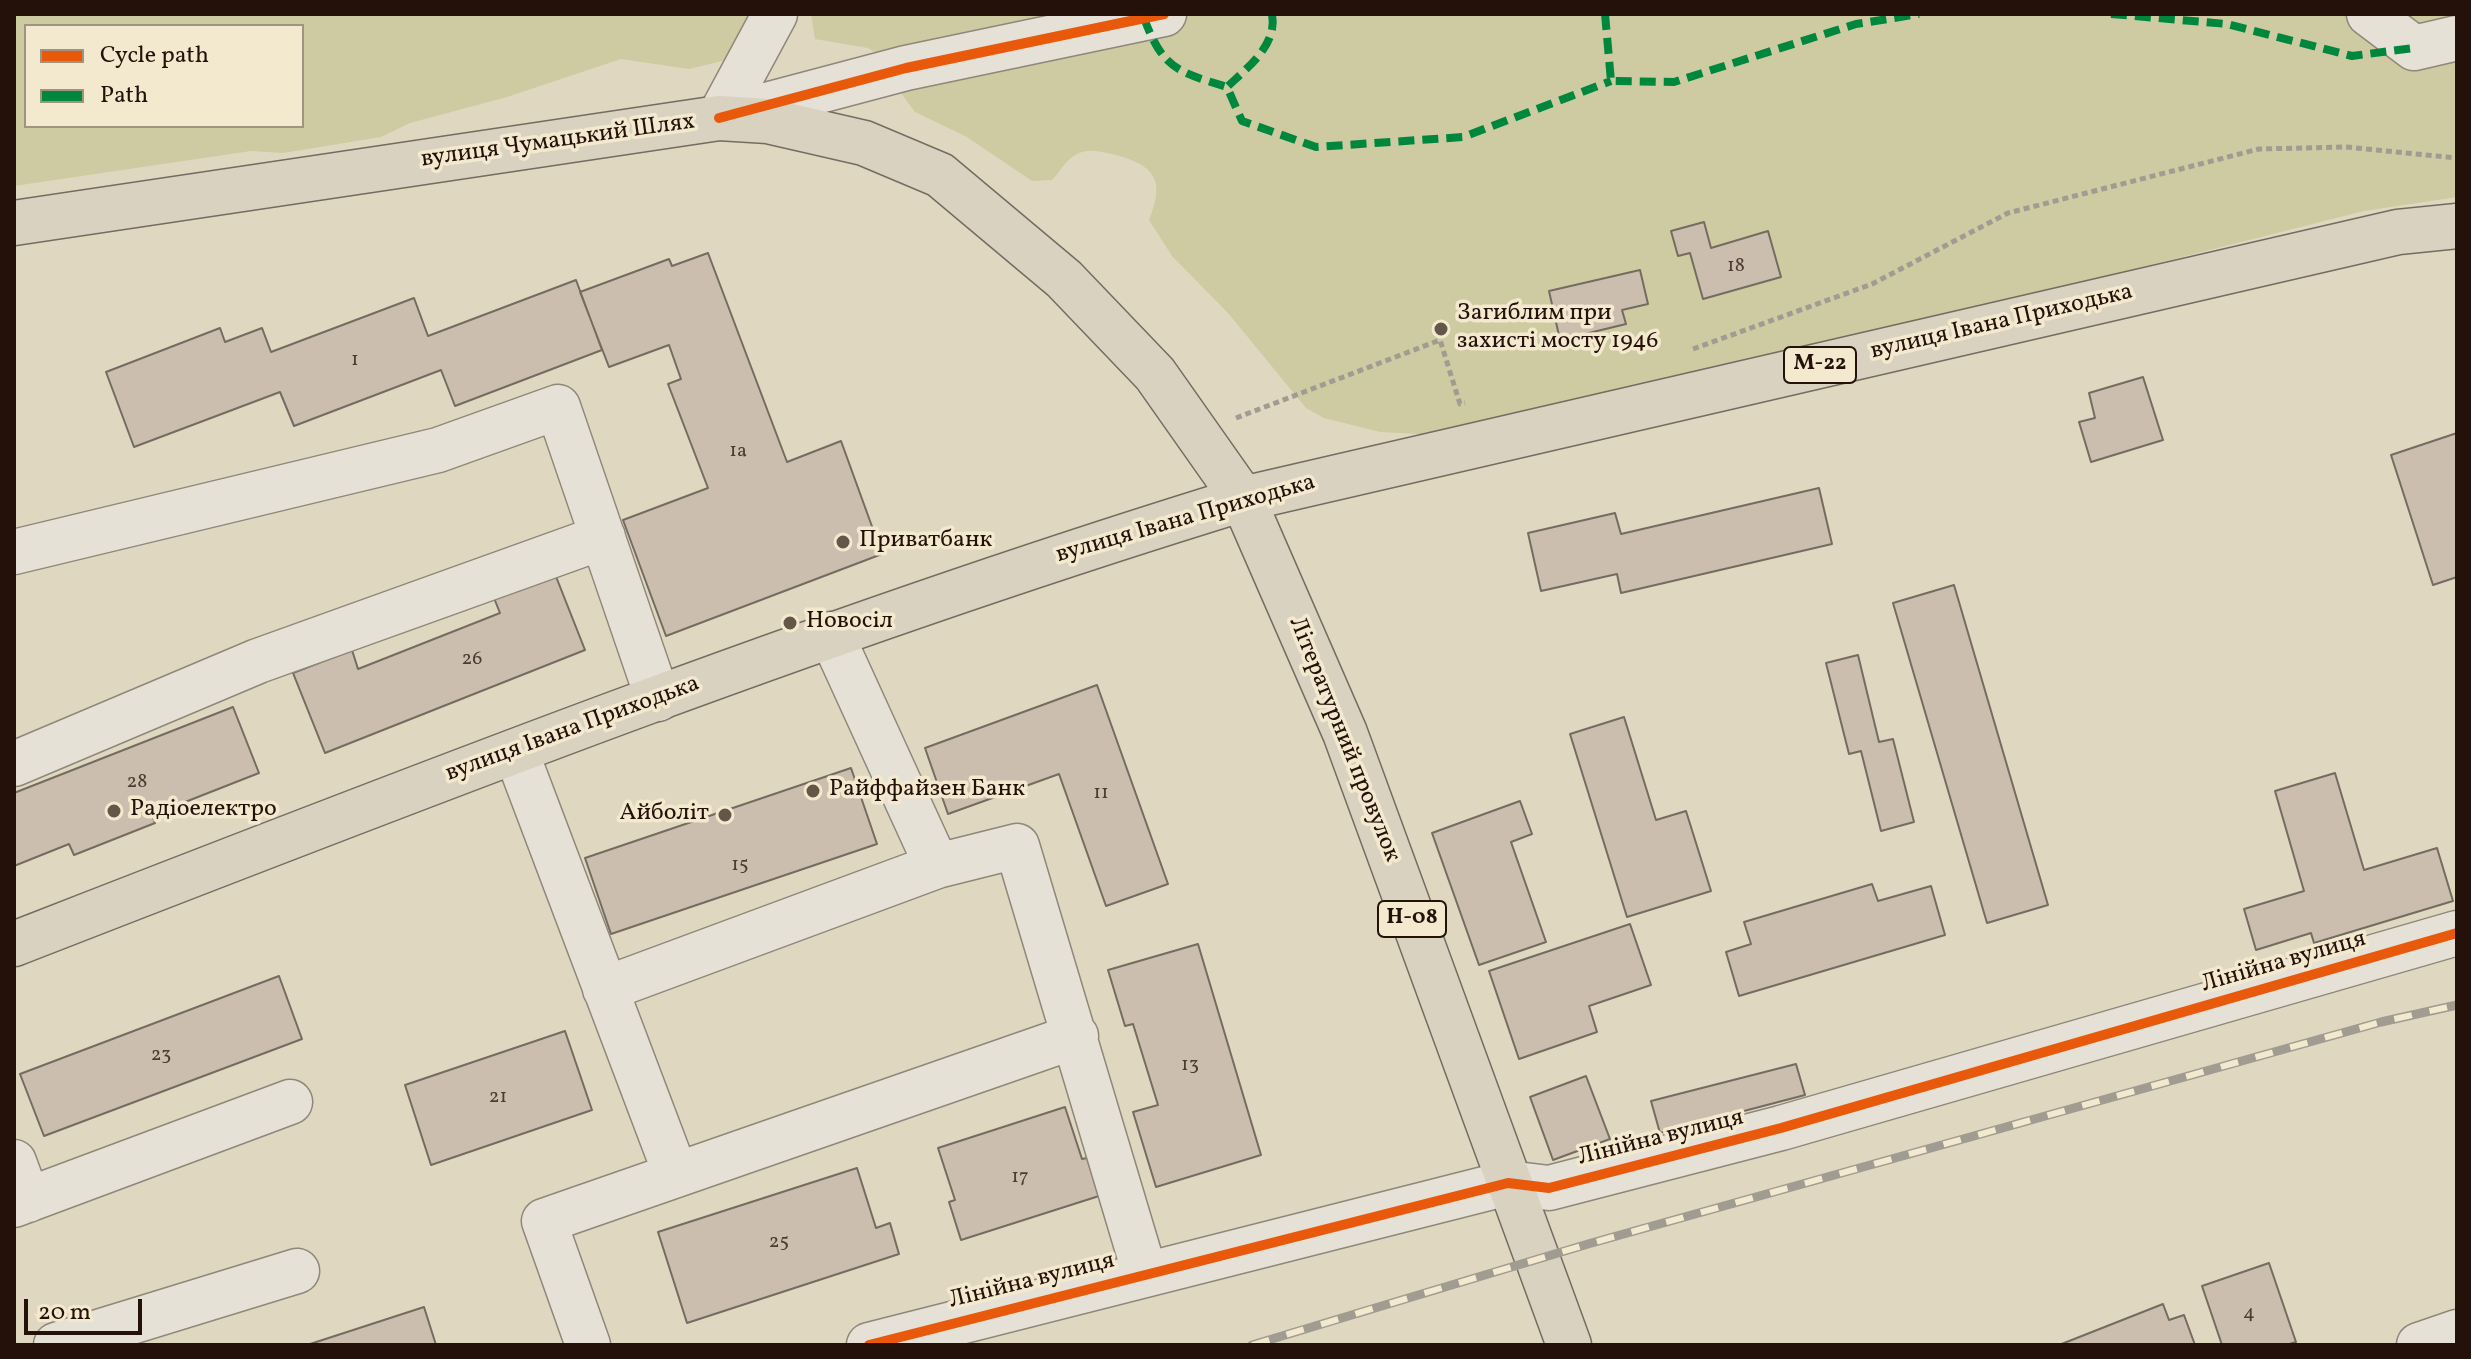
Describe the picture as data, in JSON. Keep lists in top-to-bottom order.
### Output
{
  "streets": {
    "main road": [
      "вулиця Чумацький Шлях",
      "вулиця Івана Приходька",
      "М-22",
      "Літературний провулок",
      "Н-08"
    ],
    "street": ["Лінійна вулиця"]
  },
  "crossings": [
    ["вулиця Чумацький Шлях", "вулиця Івана Приходька"],
    ["вулиця Чумацький Шлях", "Літературний провулок"],
    ["вулиця Івана Приходька", "Літературний провулок"],
    ["Літературний провулок", "Лінійна вулиця"]
  ],
  "places": [
    "Загиблим при захисті мосту 1946",
    "Приватбанк",
    "Новосіл",
    "Райффайзен Банк",
    "Радіоелектро",
    "Айболіт"
  ],
  "house_numbers": [
    "18",
    "1",
    "1а",
    "26",
    "28",
    "11",
    "15",
    "23",
    "13",
    "21",
    "17",
    "25",
    "4"
  ],
  "legend": ["Cycle path", "Path"],
  "scale_bar": "20 m"
}
